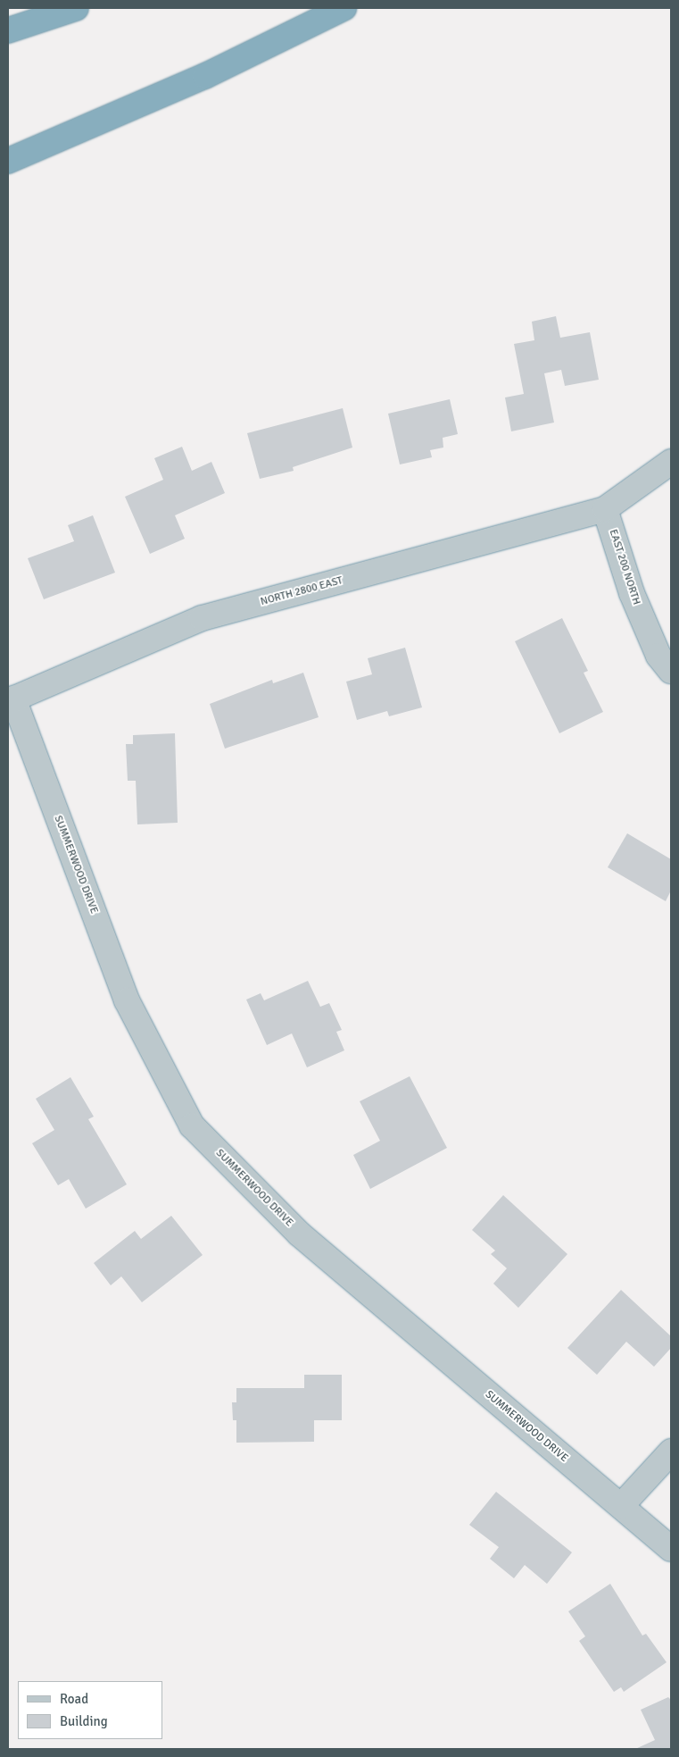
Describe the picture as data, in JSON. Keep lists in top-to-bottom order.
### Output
{
  "streets": {
    "street": ["EAST 200 NORTH", "NORTH 2800 EAST", "SUMMERWOOD DRIVE"]
  },
  "crossings": [
    ["EAST 200 NORTH", "NORTH 2800 EAST"],
    ["NORTH 2800 EAST", "SUMMERWOOD DRIVE"]
  ],
  "legend": ["Road", "Building"]
}
